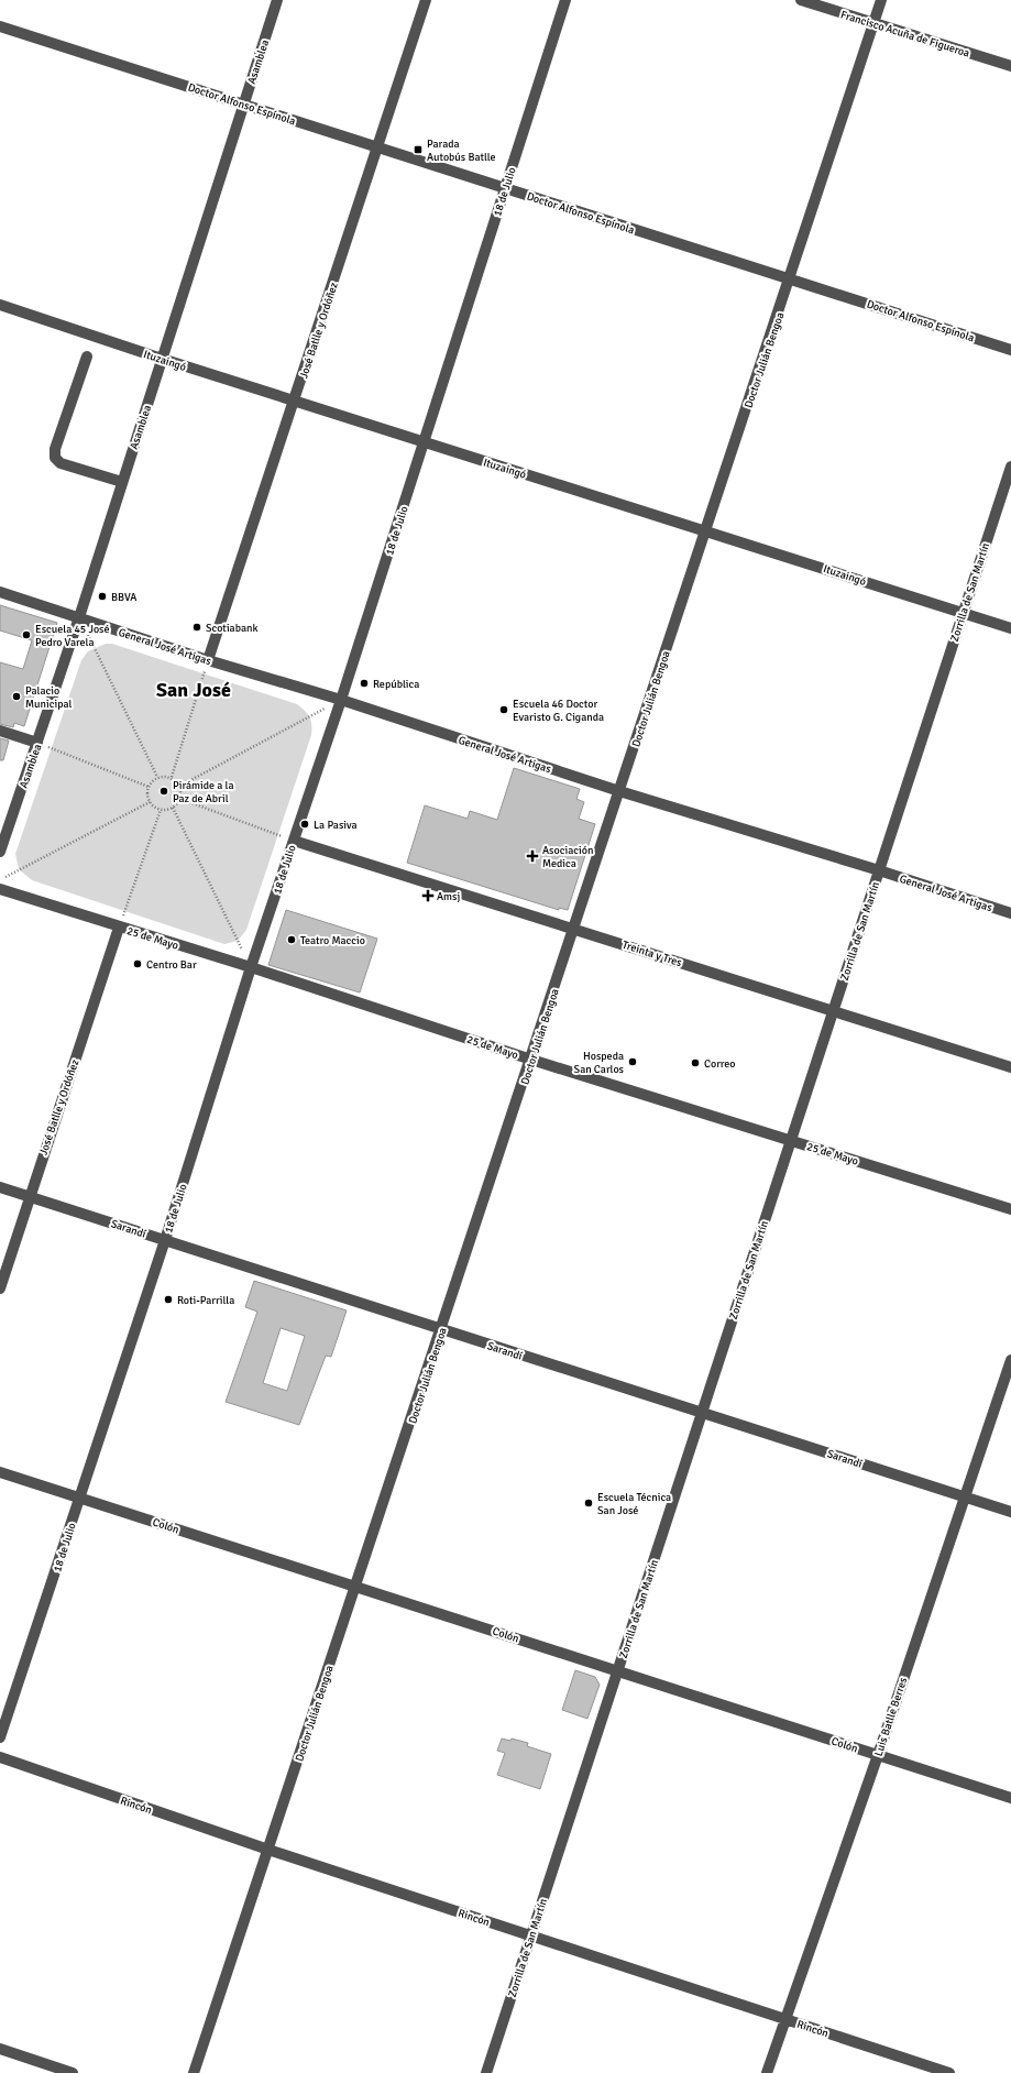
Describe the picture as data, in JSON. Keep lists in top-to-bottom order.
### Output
{
  "streets": {
    "street": [
      "Francisco Acuña de Figueroa",
      "Asamblea",
      "Doctor Alfonso Espínola",
      "18 de Julio",
      "José Batlle y Ordóñez",
      "Ituzaingó",
      "Doctor Julián Bengoa",
      "Zorrilla de San Martín",
      "General José Artigas",
      "25 de Mayo",
      "Treinta y Tres",
      "Sarandí",
      "Colón",
      "Luis Batlle Berres",
      "Rincón"
    ]
  },
  "crossings": [
    ["Francisco Acuña de Figueroa", "Doctor Julián Bengoa"],
    ["Asamblea", "Doctor Alfonso Espínola"],
    ["Asamblea", "Ituzaingó"],
    ["Asamblea", "General José Artigas"],
    ["Doctor Alfonso Espínola", "18 de Julio"],
    ["Doctor Alfonso Espínola", "José Batlle y Ordóñez"],
    ["Doctor Alfonso Espínola", "Doctor Julián Bengoa"],
    ["18 de Julio", "Ituzaingó"],
    ["18 de Julio", "General José Artigas"],
    ["18 de Julio", "25 de Mayo"],
    ["18 de Julio", "Treinta y Tres"],
    ["18 de Julio", "Sarandí"],
    ["18 de Julio", "Colón"],
    ["José Batlle y Ordóñez", "Ituzaingó"],
    ["José Batlle y Ordóñez", "General José Artigas"],
    ["José Batlle y Ordóñez", "25 de Mayo"],
    ["José Batlle y Ordóñez", "Sarandí"],
    ["Ituzaingó", "Doctor Julián Bengoa"],
    ["Ituzaingó", "Zorrilla de San Martín"],
    ["Doctor Julián Bengoa", "General José Artigas"],
    ["Doctor Julián Bengoa", "25 de Mayo"],
    ["Doctor Julián Bengoa", "Treinta y Tres"],
    ["Doctor Julián Bengoa", "Sarandí"],
    ["Doctor Julián Bengoa", "Colón"],
    ["Doctor Julián Bengoa", "Rincón"],
    ["Zorrilla de San Martín", "General José Artigas"],
    ["Zorrilla de San Martín", "25 de Mayo"],
    ["Zorrilla de San Martín", "Treinta y Tres"],
    ["Zorrilla de San Martín", "Sarandí"],
    ["Zorrilla de San Martín", "Colón"],
    ["Zorrilla de San Martín", "Rincón"],
    ["Sarandí", "Luis Batlle Berres"],
    ["Colón", "Luis Batlle Berres"],
    ["Luis Batlle Berres", "Rincón"]
  ],
  "districts": ["San José"],
  "places": {
    "transit": ["Parada Autobús Batlle"],
    "other": [
      "BBVA",
      "Scotiabank",
      "Escuela 45 José Pedro Varela",
      "República",
      "Palacio Municipal",
      "Escuela 46 Doctor Evaristo G. Ciganda",
      "Pirámide a la Paz de Abril",
      "La Pasiva",
      "Teatro Maccio",
      "Centro Bar",
      "Hospeda San Carlos",
      "Correo",
      "Roti-Parrilla",
      "Escuela Técnica San José"
    ],
    "health": ["Asociación Medica", "Amsj"]
  }
}
